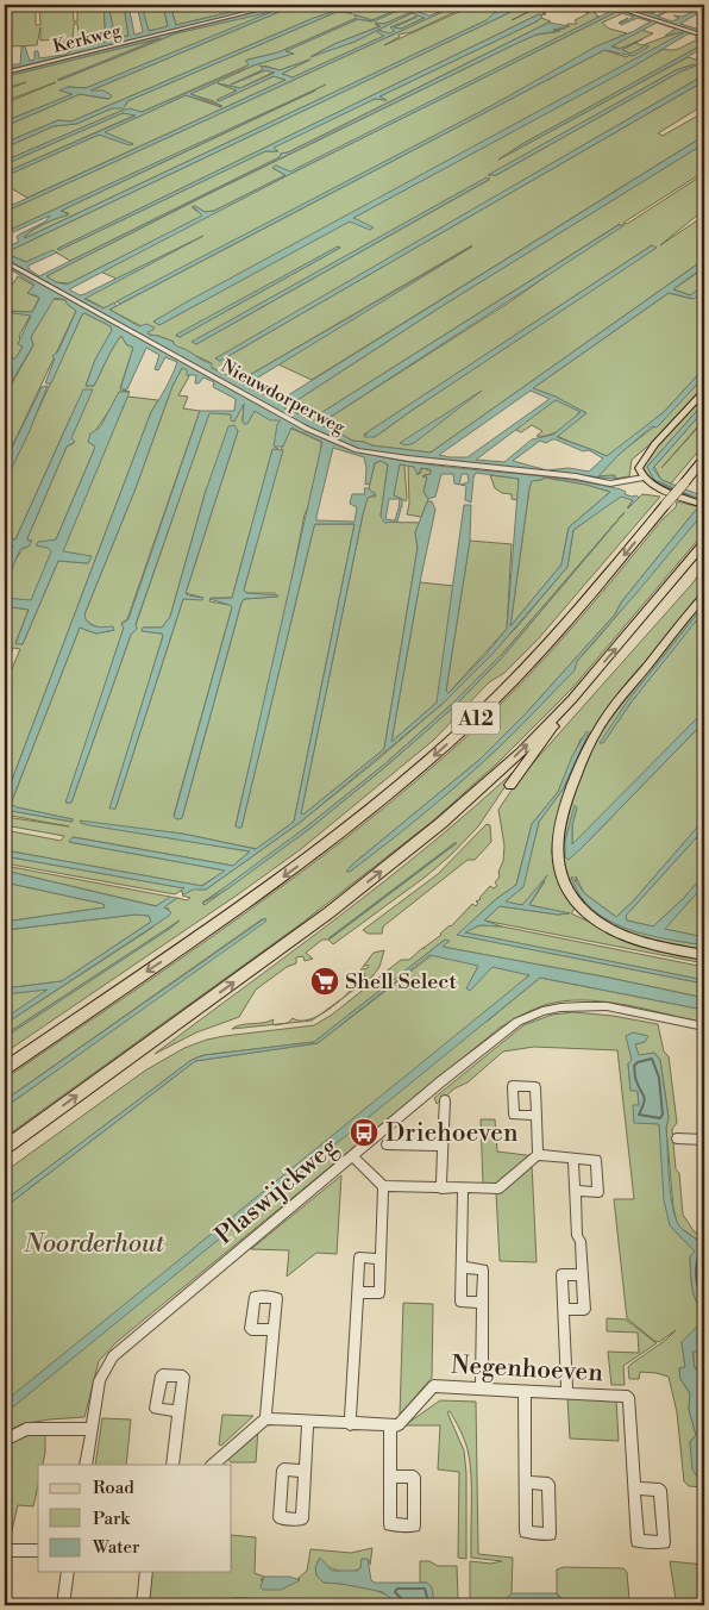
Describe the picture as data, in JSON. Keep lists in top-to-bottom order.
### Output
{
  "streets": {
    "highway": ["A12"],
    "street": [
      "Kerkweg",
      "Nieuwdorperweg",
      "Plaswijckweg",
      "Negenhoeven"
    ]
  },
  "parks": ["Noorderhout"],
  "places": {
    "supermarket": ["Shell Select"],
    "bus stop": ["Driehoeven"]
  },
  "legend": ["Road", "Park", "Water"]
}
